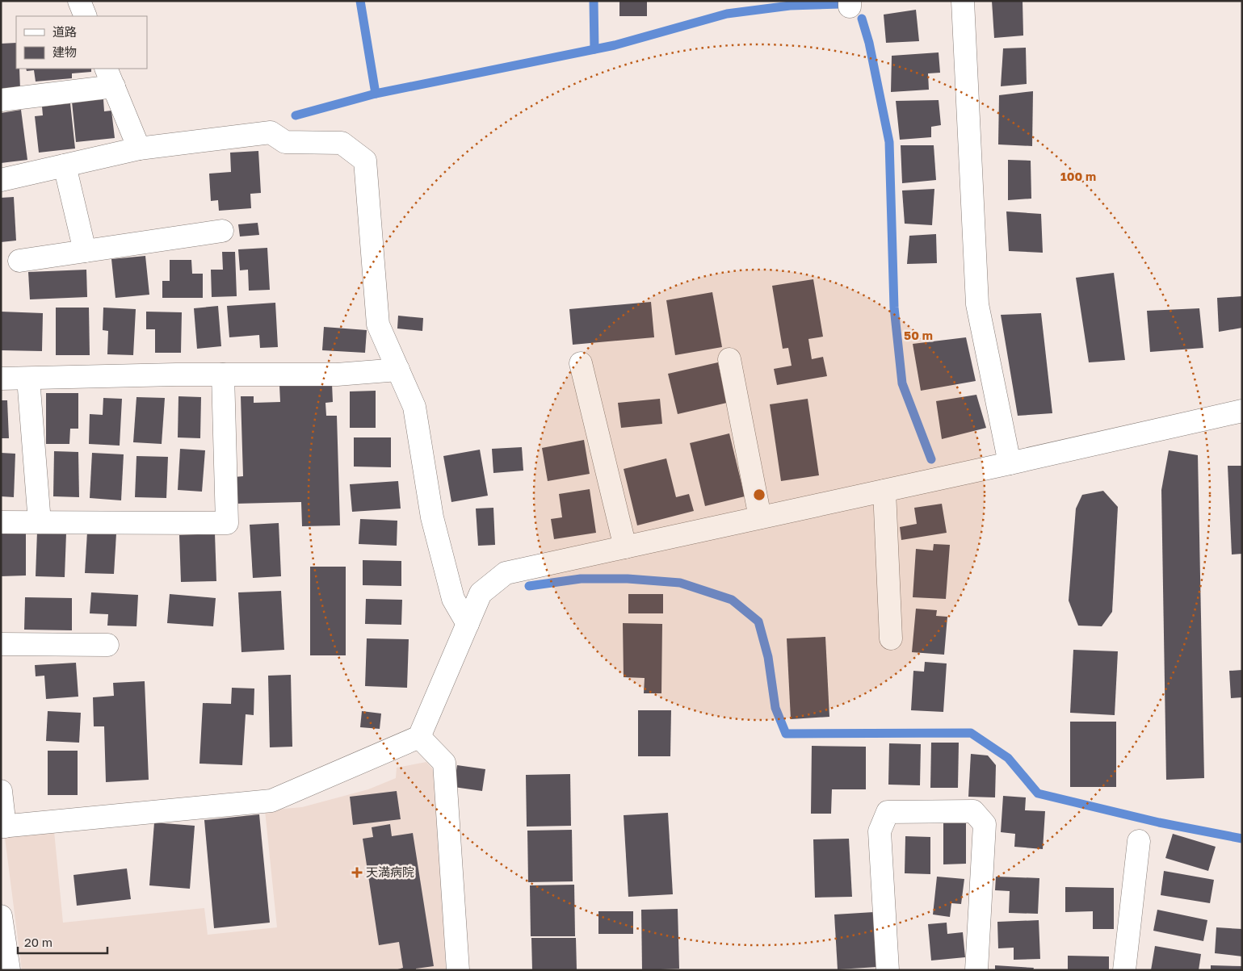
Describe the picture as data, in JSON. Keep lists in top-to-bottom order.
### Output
{
  "places": {
    "health": ["天満病院"]
  },
  "legend": ["道路", "建物"],
  "scale_bar": "20 m",
  "rings": ["100 m", "50 m"]
}
